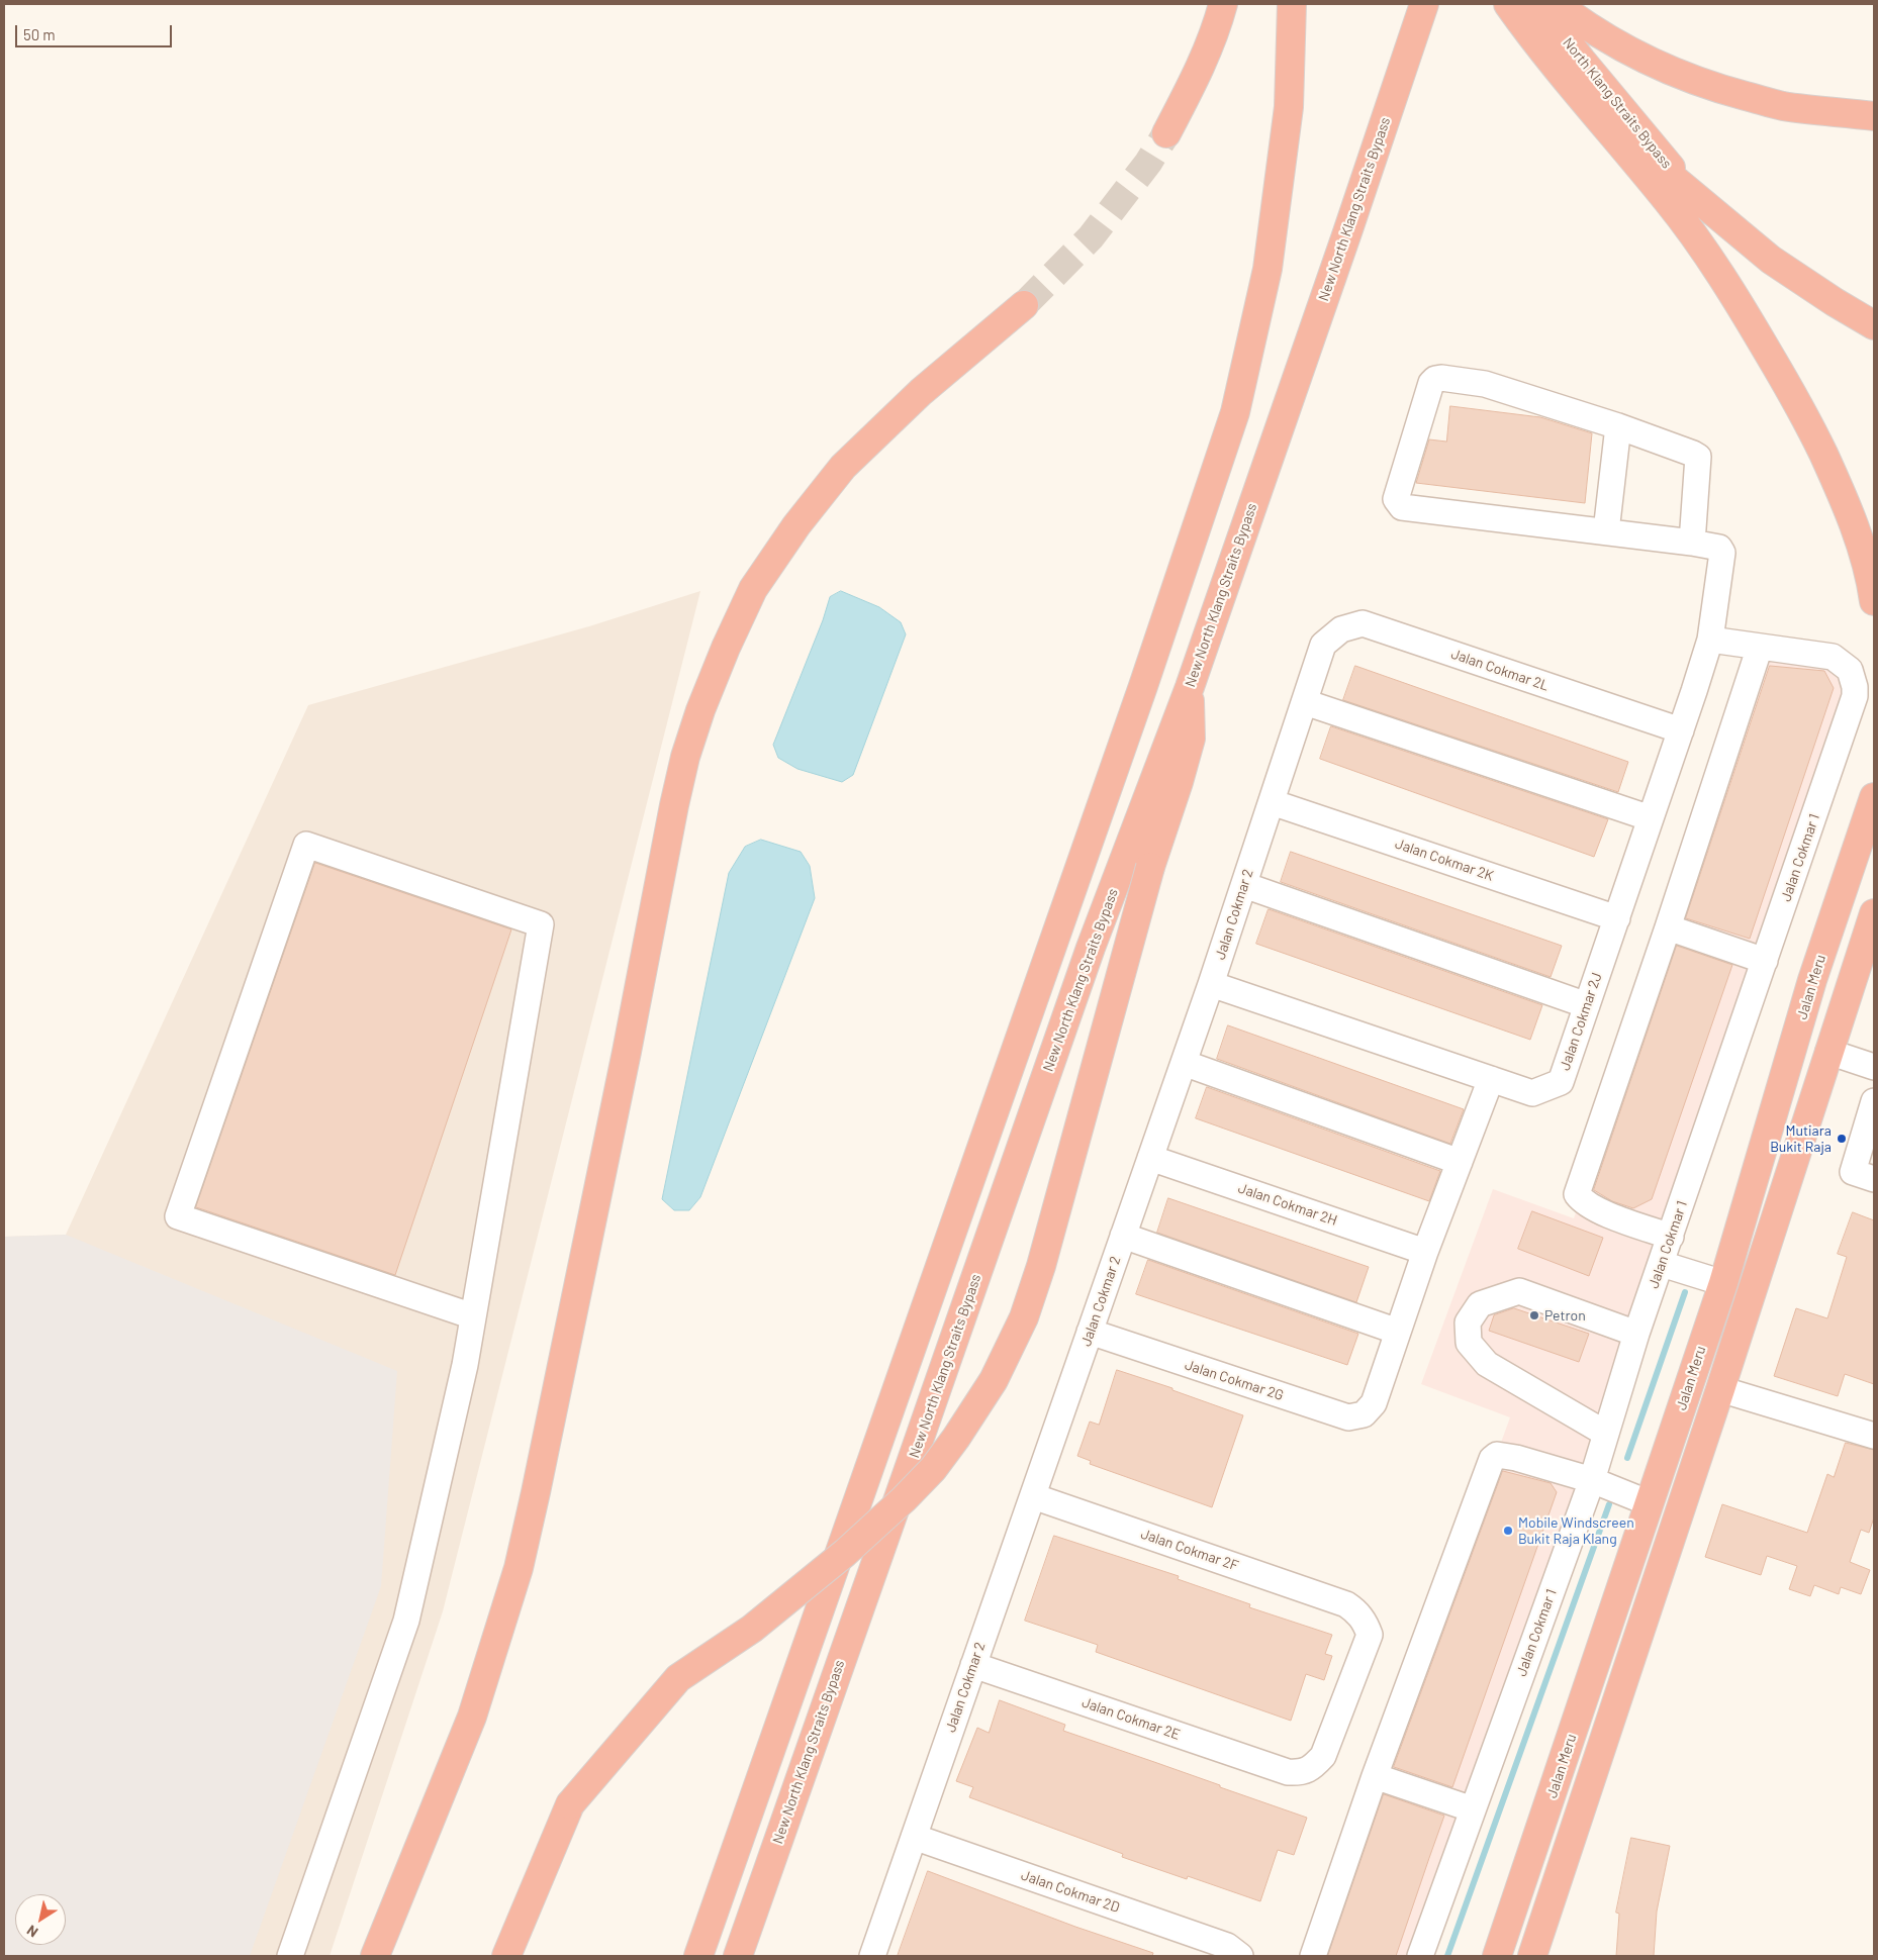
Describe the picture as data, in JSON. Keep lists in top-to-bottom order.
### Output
{
  "streets": {
    "highway": ["North Klang Straits Bypass", "New North Klang Straits Bypass", "Jalan Meru"],
    "street": [
      "Jalan Cokmar 2L",
      "Jalan Cokmar 1",
      "Jalan Cokmar 2K",
      "Jalan Cokmar 2",
      "Jalan Cokmar 2J",
      "Jalan Cokmar 2H",
      "Jalan Cokmar 2G",
      "Jalan Cokmar 2F",
      "Jalan Cokmar 2E",
      "Jalan Cokmar 2D"
    ]
  },
  "crossings": [
    ["Jalan Cokmar 2L", "Jalan Cokmar 2"],
    ["Jalan Cokmar 2L", "Jalan Cokmar 2J"],
    ["Jalan Cokmar 1", "Jalan Cokmar 2J"],
    ["Jalan Cokmar 2K", "Jalan Cokmar 2"],
    ["Jalan Cokmar 2K", "Jalan Cokmar 2J"],
    ["Jalan Cokmar 2", "Jalan Cokmar 2J"],
    ["Jalan Cokmar 2", "Jalan Cokmar 2H"],
    ["Jalan Cokmar 2", "Jalan Cokmar 2G"],
    ["Jalan Cokmar 2", "Jalan Cokmar 2F"],
    ["Jalan Cokmar 2", "Jalan Cokmar 2E"],
    ["Jalan Cokmar 2", "Jalan Cokmar 2D"],
    ["Jalan Cokmar 2F", "Jalan Cokmar 2E"]
  ],
  "places": ["Mutiara Bukit Raja", "Petron", "Mobile Windscreen Bukit Raja Klang"],
  "scale_bar": "50 m",
  "north": "bottom left"
}
